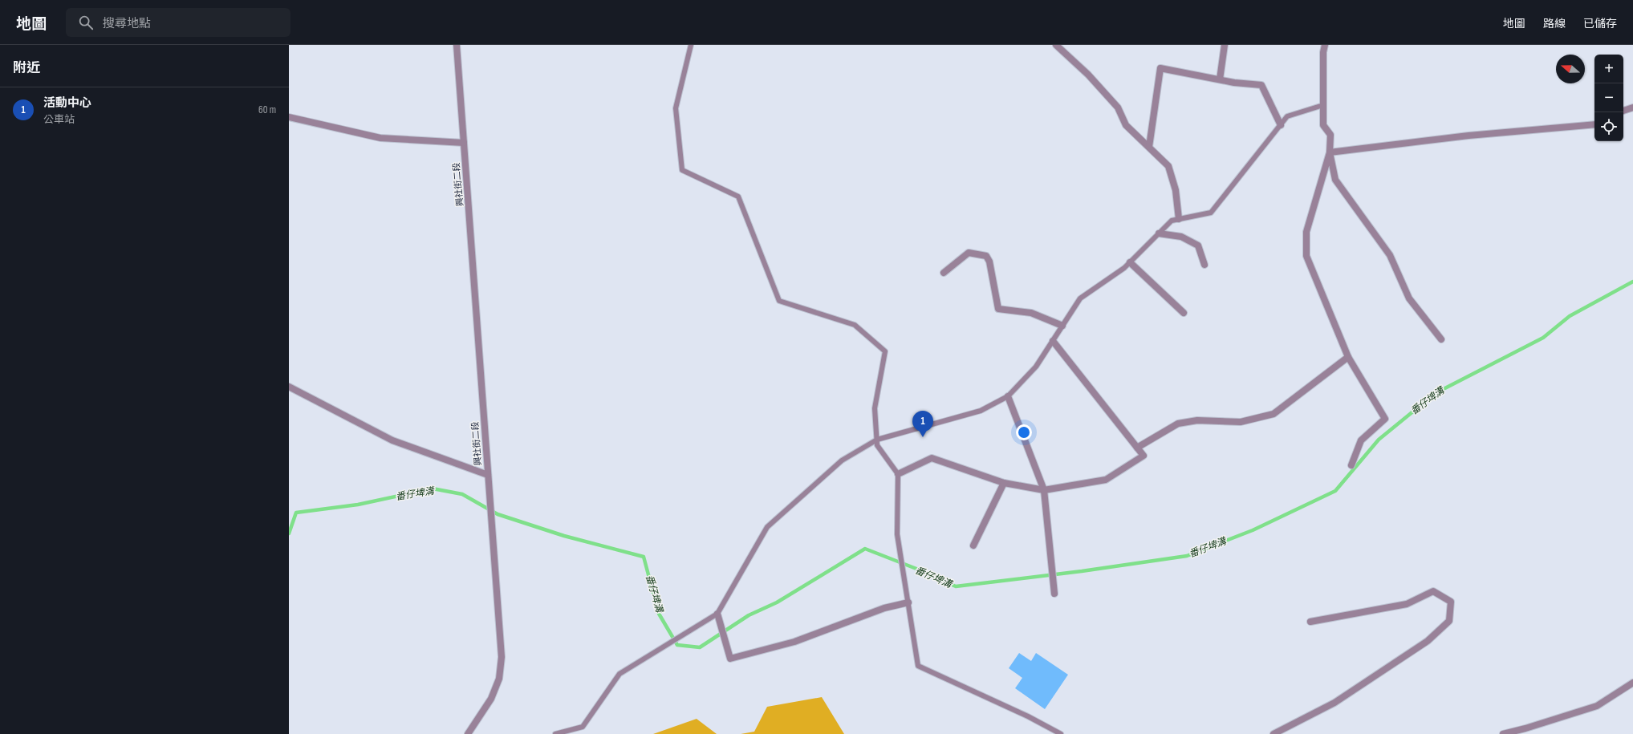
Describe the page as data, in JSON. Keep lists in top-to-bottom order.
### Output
{
  "streets": {
    "street": ["興社街二段"]
  },
  "water": ["番仔埤溝"],
  "north": "left",
  "page": {
    "header": "地圖",
    "search": "搜尋地點",
    "nav": ["地圖", "路線", "已儲存"],
    "heading": "附近",
    "map_buttons": ["+", "−"],
    "list": [
      {
        "mark": "1",
        "name": "活動中心",
        "note": "公車站",
        "value": "60 m"
      }
    ],
    "pins": "1"
  }
}
